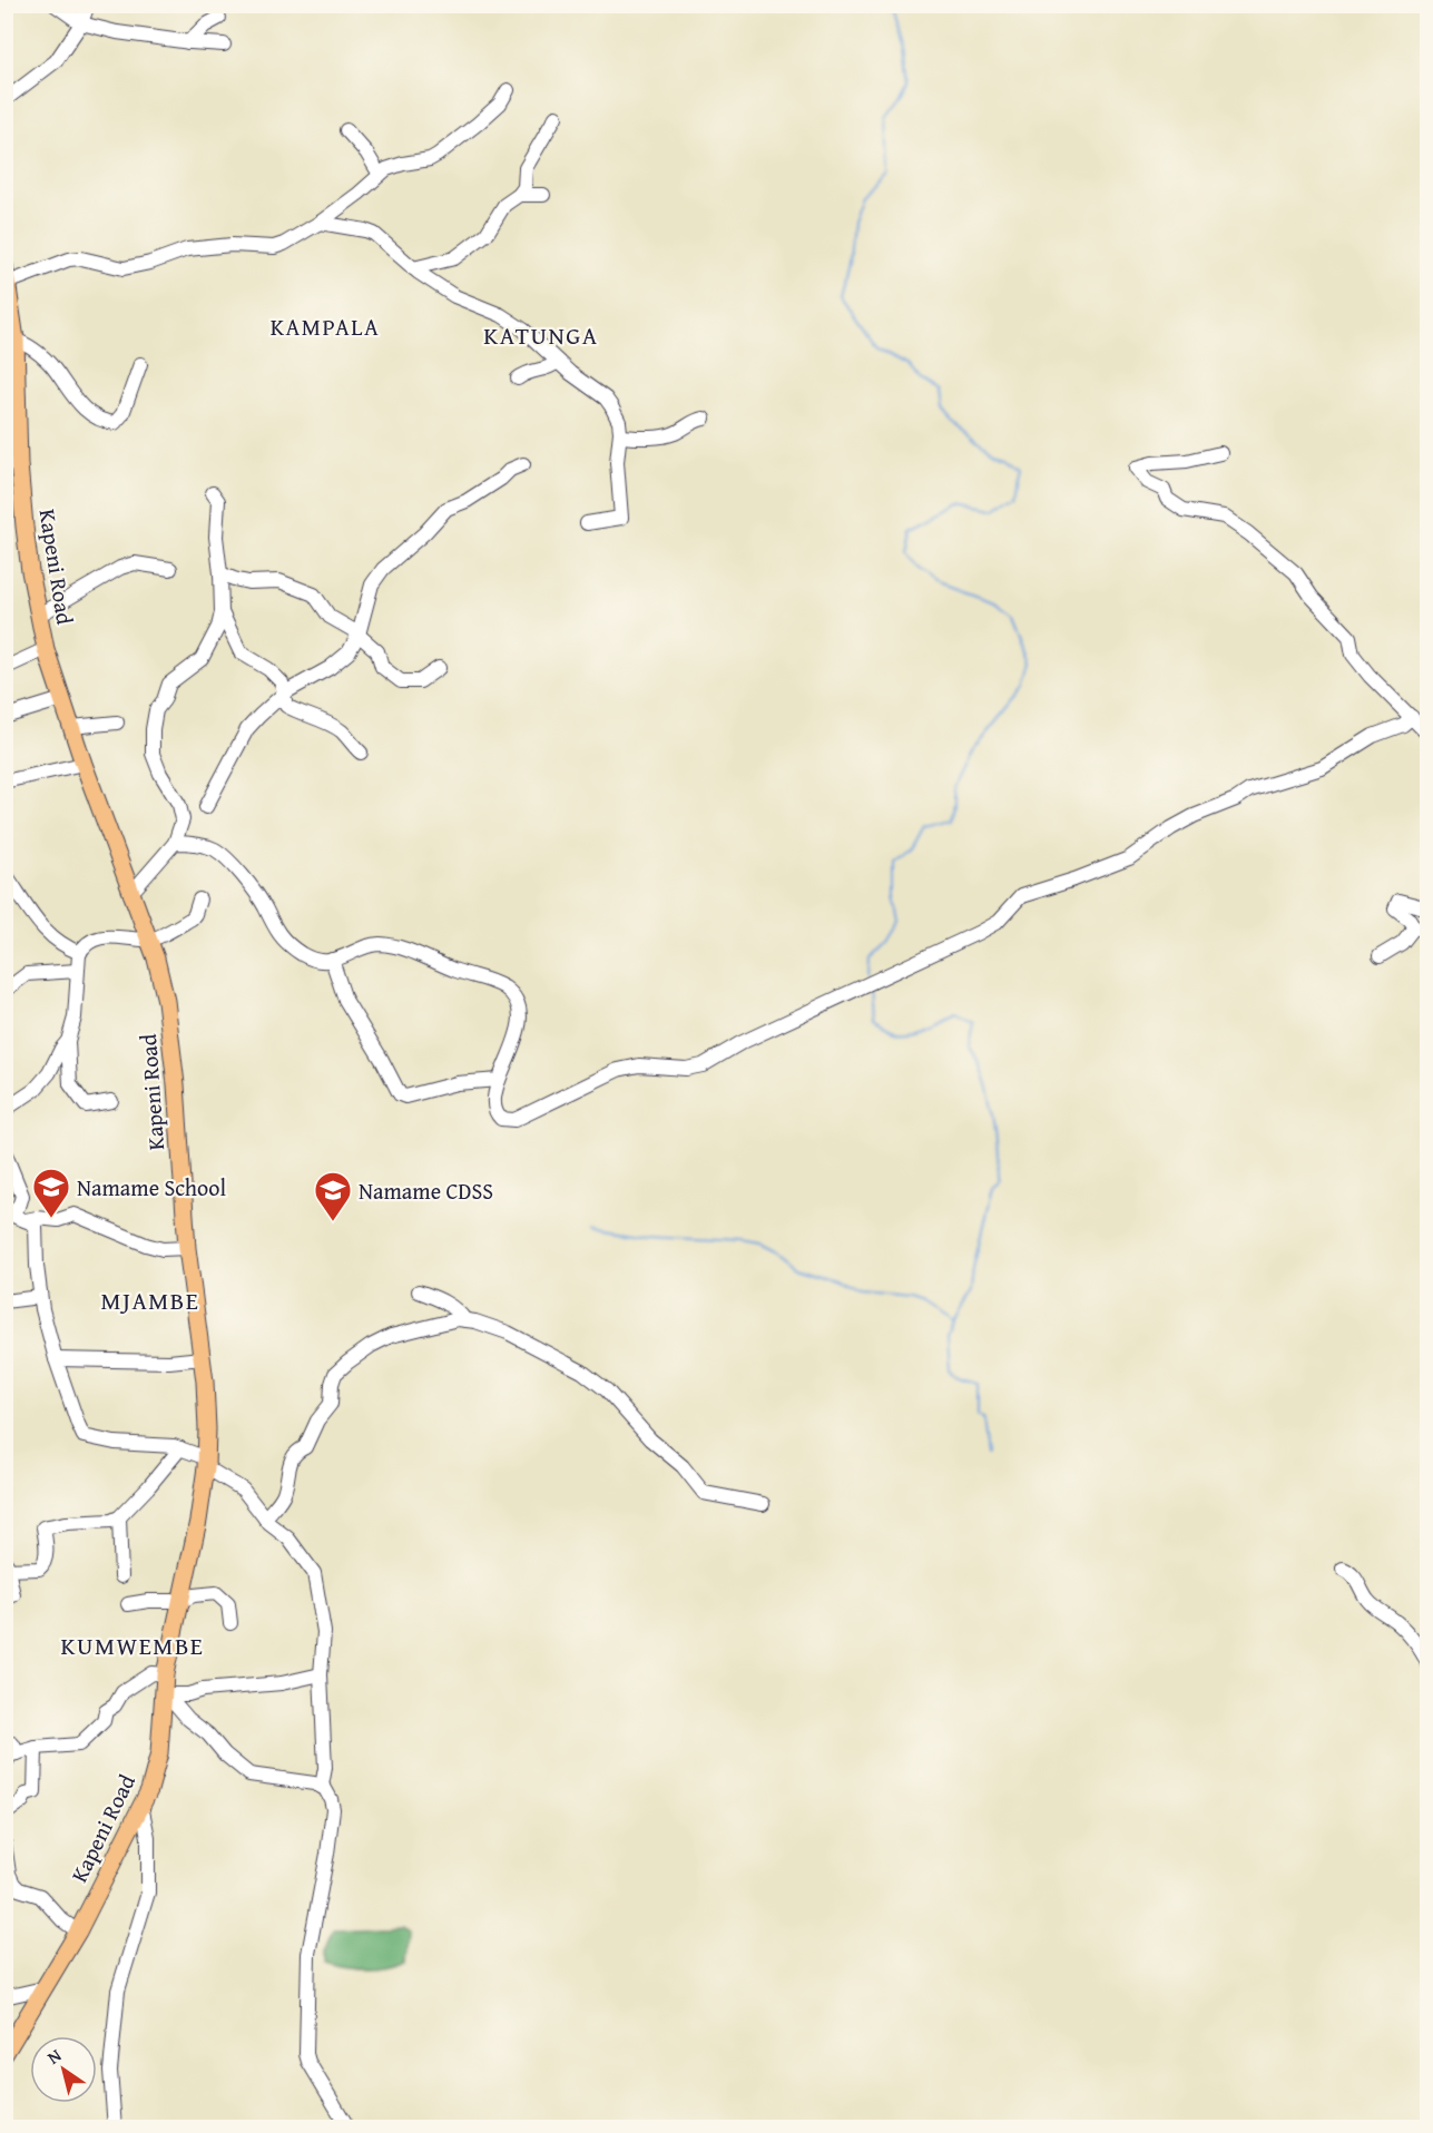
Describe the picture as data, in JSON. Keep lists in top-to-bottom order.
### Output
{
  "streets": {
    "main road": ["Kapeni Road"]
  },
  "districts": [
    "KAMPALA",
    "KATUNGA",
    "MJAMBE",
    "KUMWEMBE"
  ],
  "places": {
    "school or university": ["Namame School", "Namame CDSS"]
  },
  "north": "top left"
}
